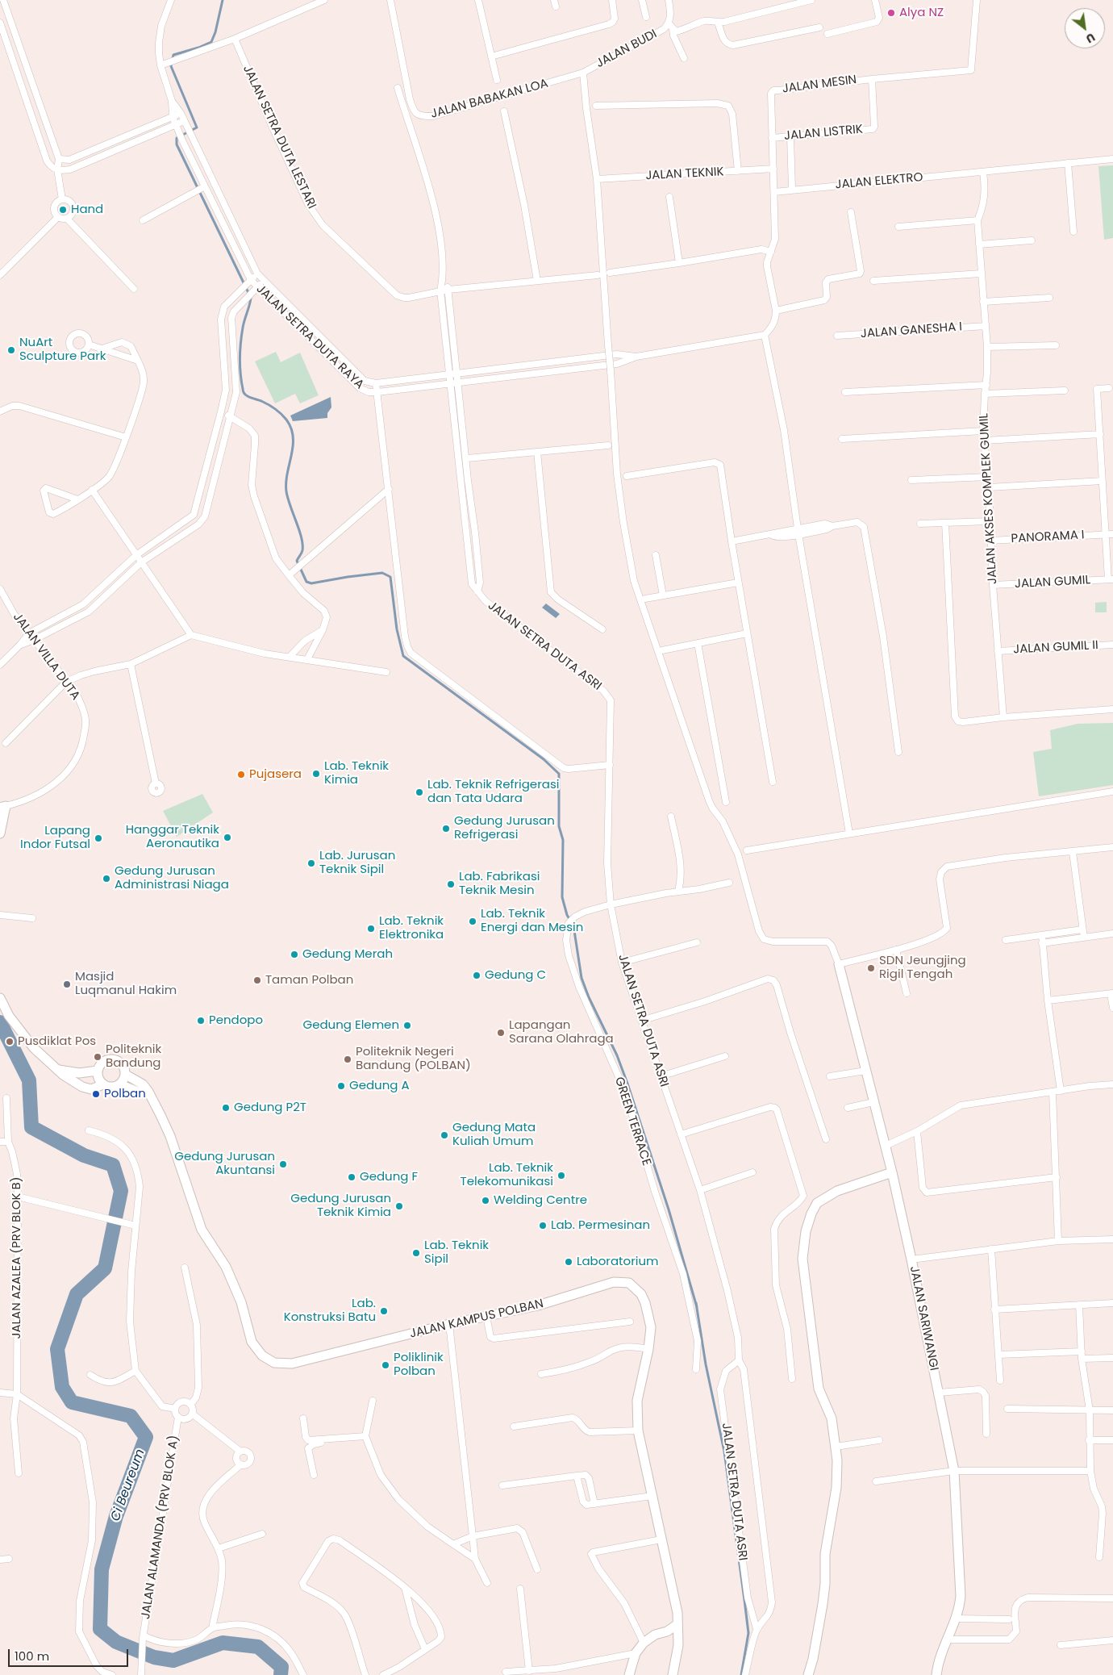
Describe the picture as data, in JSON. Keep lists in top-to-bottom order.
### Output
{
  "streets": {
    "street": [
      "JALAN BUDI",
      "JALAN MESIN",
      "JALAN BABAKAN LOA",
      "JALAN LISTRIK",
      "JALAN SETRA DUTA LESTARI",
      "JALAN TEKNIK",
      "JALAN ELEKTRO",
      "JALAN GANESHA I",
      "JALAN SETRA DUTA RAYA",
      "JALAN AKSES KOMPLEK GUMIL",
      "PANORAMA I",
      "JALAN GUMIL",
      "JALAN SETRA DUTA ASRI",
      "JALAN GUMIL II",
      "JALAN VILLA DUTA",
      "GREEN TERRACE",
      "JALAN AZALEA (PRV BLOK B)",
      "JALAN SARIWANGI",
      "JALAN KAMPUS POLBAN",
      "JALAN ALAMANDA (PRV BLOK A)"
    ]
  },
  "crossings": [
    ["JALAN BUDI", "JALAN BABAKAN LOA"],
    ["JALAN MESIN", "JALAN LISTRIK"],
    ["JALAN SETRA DUTA LESTARI", "JALAN SETRA DUTA ASRI"],
    ["JALAN ELEKTRO", "JALAN AKSES KOMPLEK GUMIL"],
    ["JALAN GANESHA I", "JALAN AKSES KOMPLEK GUMIL"],
    ["JALAN SETRA DUTA RAYA", "JALAN SETRA DUTA ASRI"],
    ["JALAN AKSES KOMPLEK GUMIL", "PANORAMA I"],
    ["JALAN AKSES KOMPLEK GUMIL", "JALAN GUMIL"],
    ["JALAN AKSES KOMPLEK GUMIL", "JALAN GUMIL II"],
    ["JALAN SETRA DUTA ASRI", "GREEN TERRACE"]
  ],
  "water": ["Ci Beureum"],
  "places": [
    "Alya NZ",
    "Hand",
    "NuArt Sculpture Park",
    "Lab. Teknik Kimia",
    "Pujasera",
    "Lab. Teknik Refrigerasi dan Tata Udara",
    "Gedung Jurusan Refrigerasi",
    "Hanggar Teknik Aeronautika",
    "Lapang Indor Futsal",
    "Lab. Jurusan Teknik Sipil",
    "Gedung Jurusan Administrasi Niaga",
    "Lab. Fabrikasi Teknik Mesin",
    "Lab. Teknik Energi dan Mesin",
    "Lab. Teknik Elektronika",
    "Gedung Merah",
    "SDN Jeungjing Rigil Tengah",
    "Gedung C",
    "Taman Polban",
    "Masjid Luqmanul Hakim",
    "Pendopo",
    "Gedung Elemen",
    "Lapangan Sarana Olahraga",
    "Pusdiklat Pos",
    "Politeknik Bandung",
    "Politeknik Negeri Bandung (POLBAN)",
    "Gedung A",
    "Polban",
    "Gedung P2T",
    "Gedung Mata Kuliah Umum",
    "Gedung Jurusan Akuntansi",
    "Lab. Teknik Telekomunikasi",
    "Gedung F",
    "Welding Centre",
    "Gedung Jurusan Teknik Kimia",
    "Lab. Permesinan",
    "Lab. Teknik Sipil",
    "Laboratorium",
    "Lab. Konstruksi Batu",
    "Poliklinik Polban"
  ],
  "scale_bar": "100 m",
  "north": "bottom right"
}
